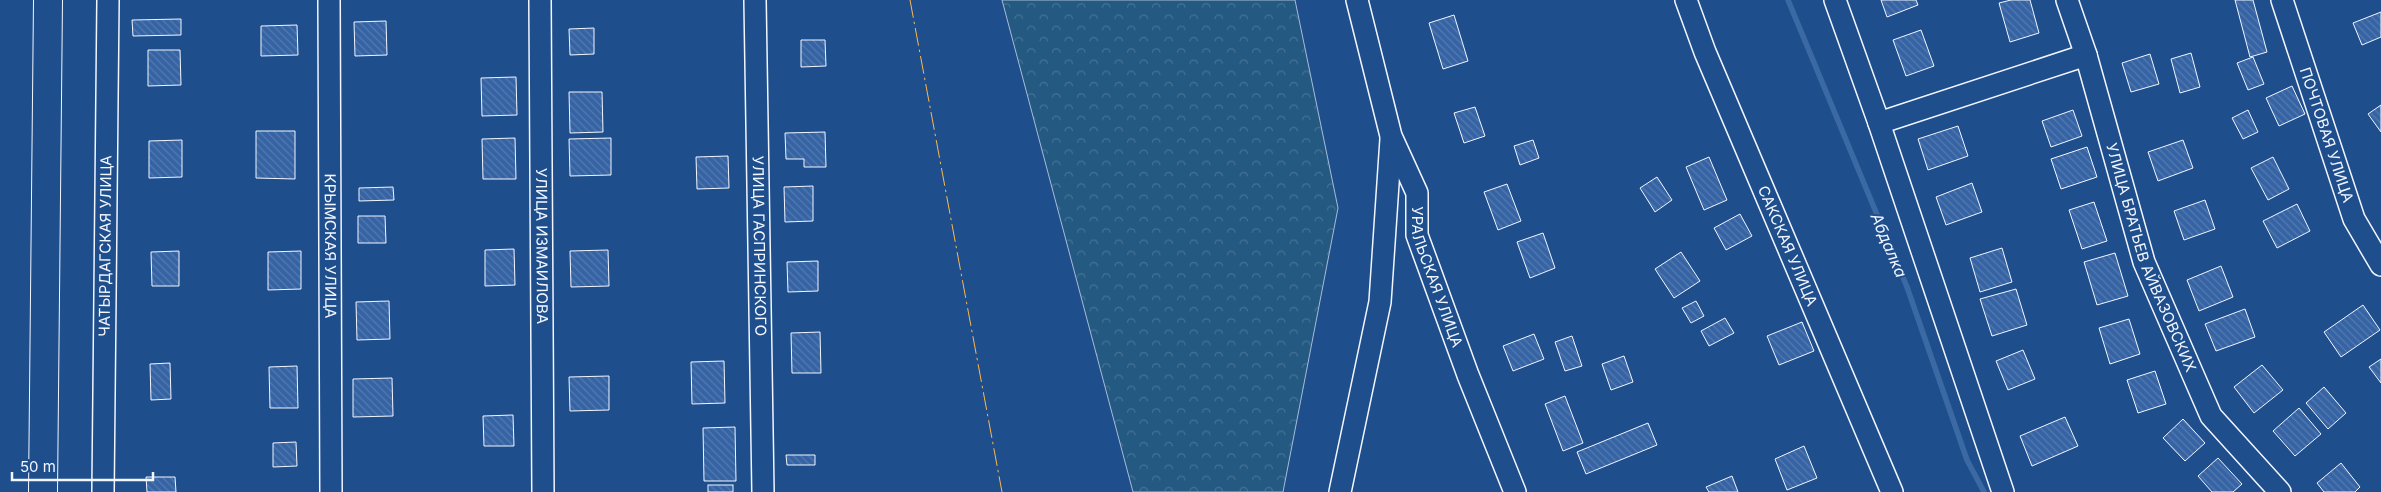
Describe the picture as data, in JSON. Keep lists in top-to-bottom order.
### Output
{
  "streets": {
    "street": [
      "ПОЧТОВАЯ УЛИЦА",
      "ЧАТЫРДАГСКАЯ УЛИЦА",
      "КРЫМСКАЯ УЛИЦА",
      "УЛИЦА ИЗМАИЛОВА",
      "УЛИЦА ГАСПРИНСКОГО",
      "САКСКАЯ УЛИЦА",
      "УЛИЦА БРАТЬЕВ АЙВАЗОВСКИХ",
      "УРАЛЬСКАЯ УЛИЦА"
    ]
  },
  "water": ["Абдалка"],
  "scale_bar": "50 m"
}
